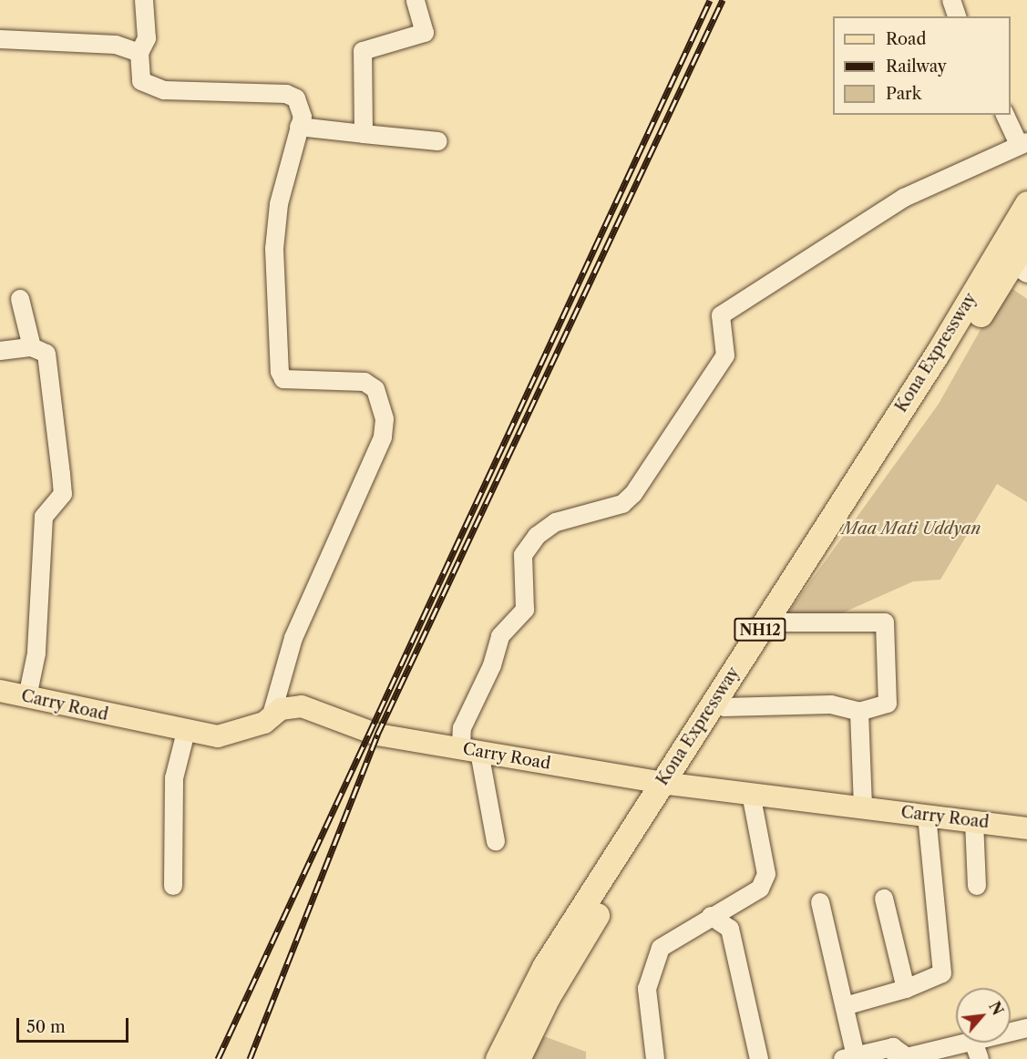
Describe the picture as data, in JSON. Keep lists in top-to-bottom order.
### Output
{
  "streets": {
    "highway": ["Kona Expressway", "NH12"],
    "main road": ["Carry Road"]
  },
  "crossings": [
    ["Kona Expressway", "Carry Road"]
  ],
  "parks": ["Maa Mati Uddyan"],
  "legend": ["Road", "Railway", "Park"],
  "scale_bar": "50 m",
  "north": "top right"
}
